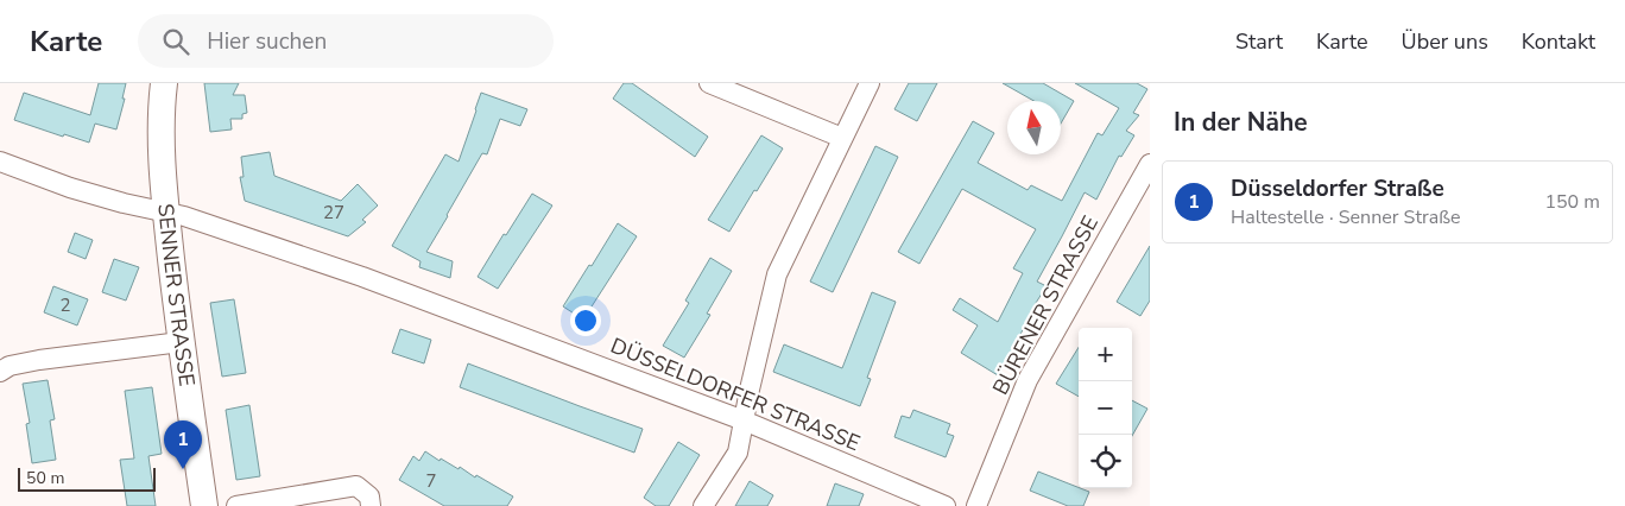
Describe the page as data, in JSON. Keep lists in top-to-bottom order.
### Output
{
  "streets": {
    "street": ["SENNER STRASSE", "BÜRENER STRASSE", "DÜSSELDORFER STRASSE"]
  },
  "crossings": [
    ["SENNER STRASSE", "DÜSSELDORFER STRASSE"]
  ],
  "house_numbers": ["27", "2", "7"],
  "scale_bar": "50 m",
  "north": "top",
  "page": {
    "header": "Karte",
    "search": "Hier suchen",
    "nav": [
      "Start",
      "Karte",
      "Über uns",
      "Kontakt"
    ],
    "heading": "In der Nähe",
    "list": [
      {
        "mark": "1",
        "name": "Düsseldorfer Straße",
        "note": "Haltestelle · Senner Straße",
        "value": "150 m"
      }
    ],
    "map_buttons": ["+", "−"],
    "pins": "1",
    "scale": "50 m"
  }
}
